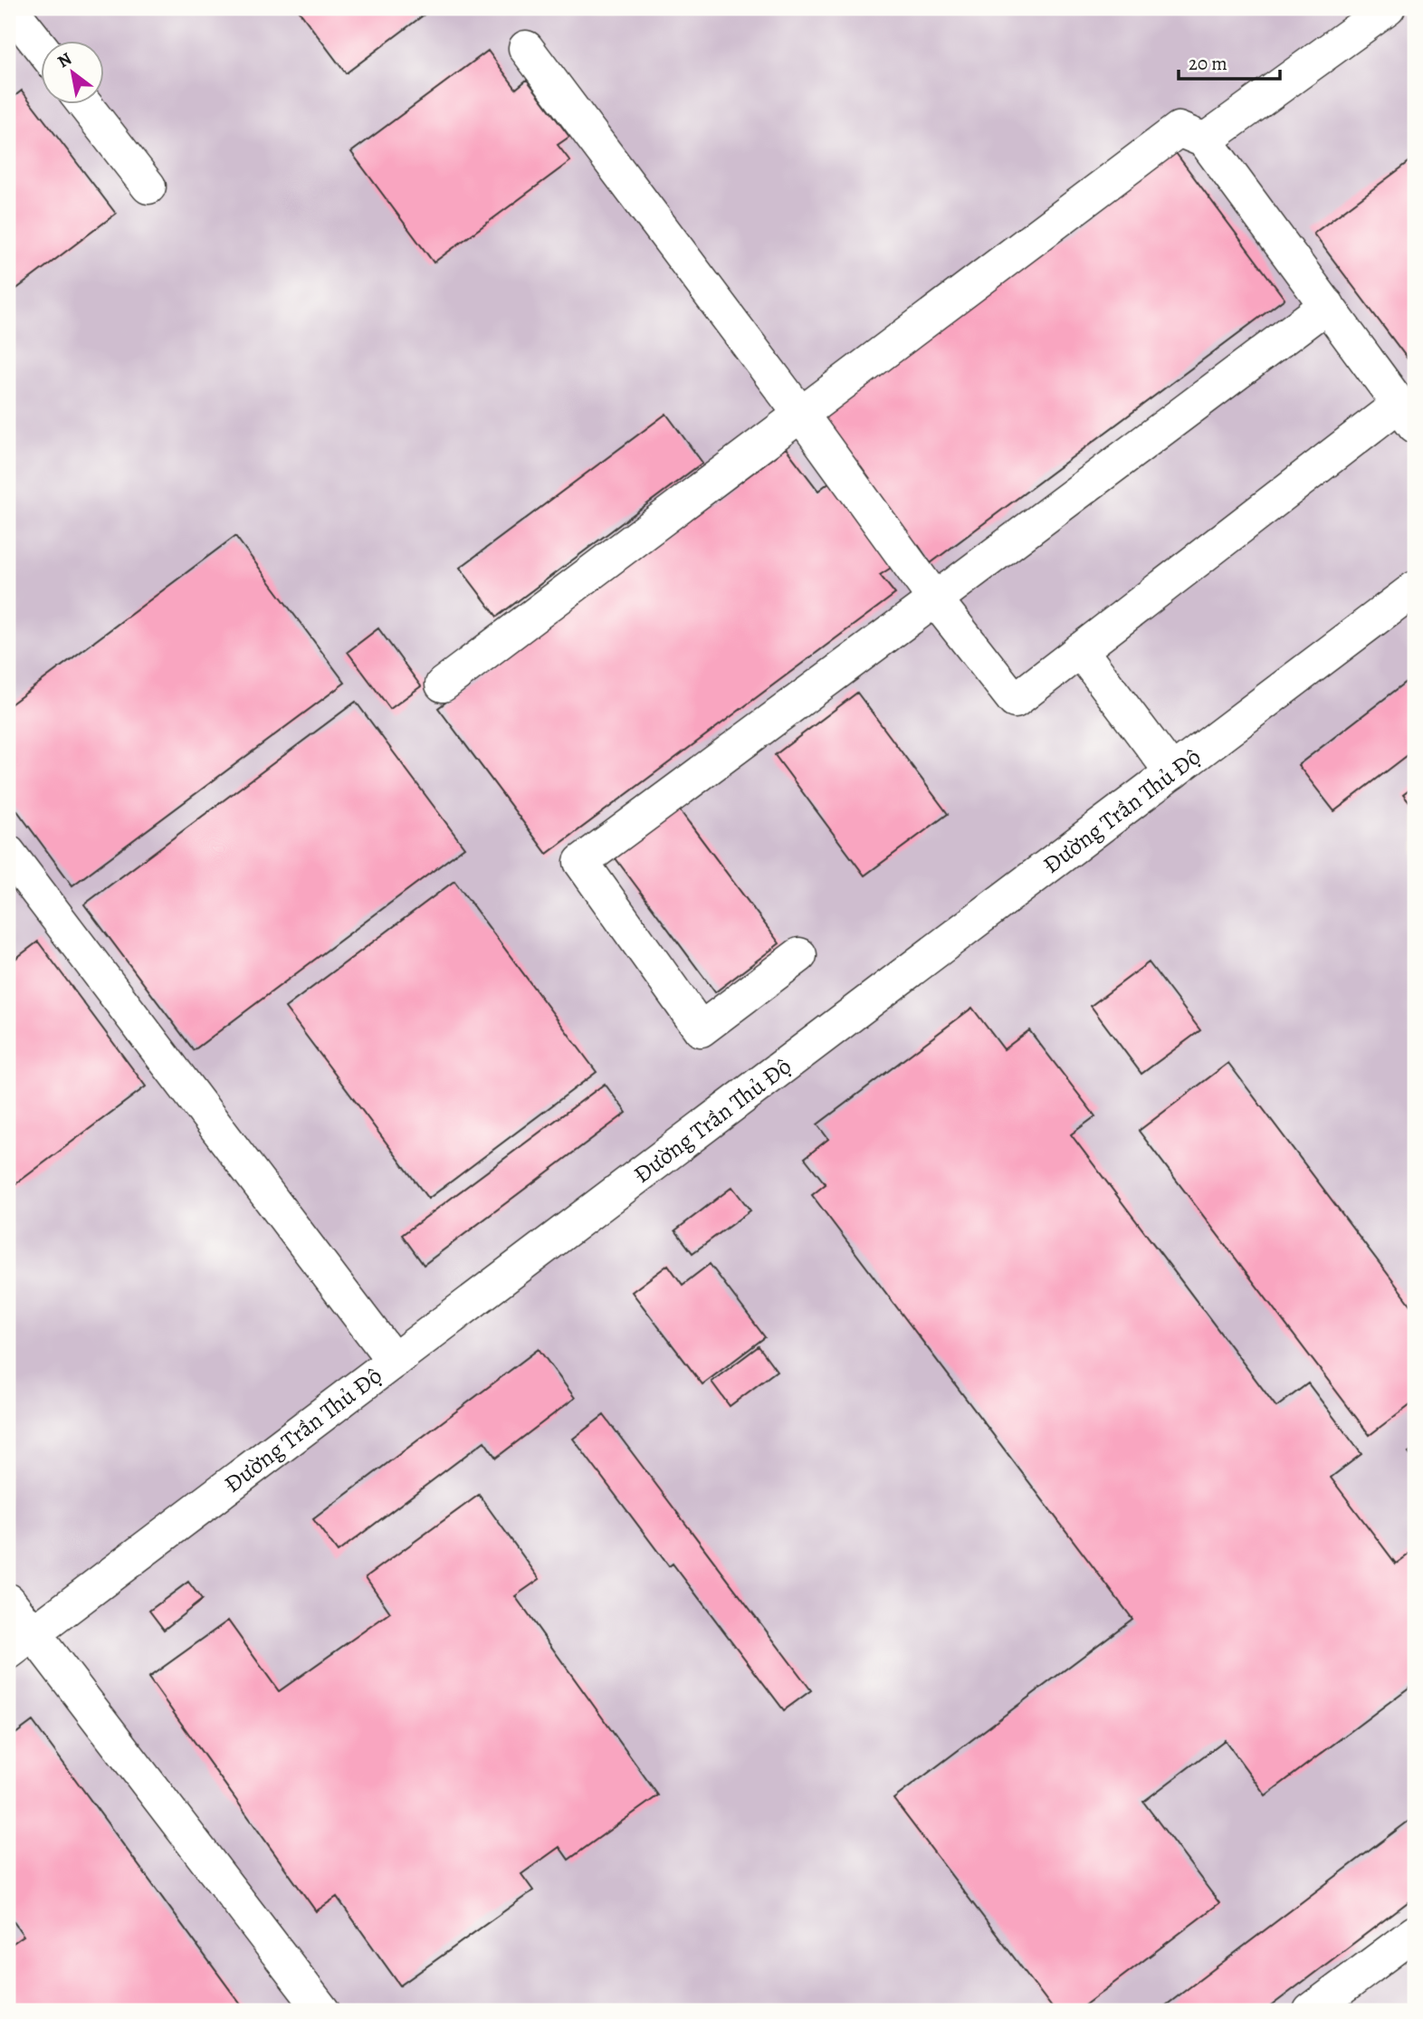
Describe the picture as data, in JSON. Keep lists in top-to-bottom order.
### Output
{
  "streets": {
    "street": ["Đường Trần Thủ Độ"]
  },
  "scale_bar": "20 m",
  "north": "top left"
}
